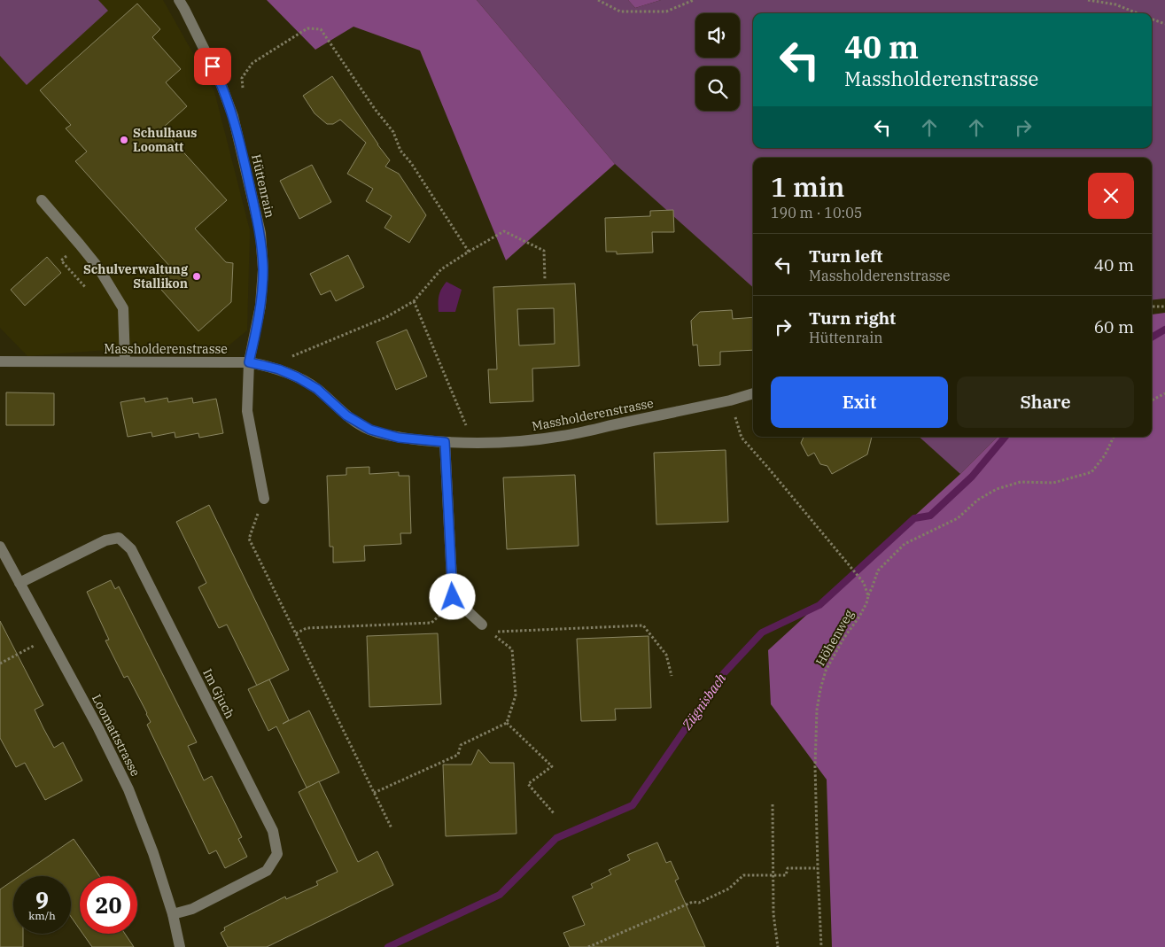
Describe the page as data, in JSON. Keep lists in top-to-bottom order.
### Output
{
  "streets": {
    "street": [
      "Hüttenrain",
      "Massholderenstrasse",
      "Im Gjuch",
      "Loomattstrasse"
    ],
    "path": ["Höhenweg"]
  },
  "crossings": [
    ["Hüttenrain", "Massholderenstrasse"],
    ["Im Gjuch", "Loomattstrasse"]
  ],
  "water": ["Zügnisbach"],
  "places": ["Schulhaus Loomatt", "Schulverwaltung Stallikon"],
  "page": {
    "turn": ["40 m", "Massholderenstrasse"],
    "heading": ["1 min", "190 m · 10:05"],
    "list": [
      {
        "name": "Turn left",
        "note": "Massholderenstrasse",
        "value": "40 m"
      },
      {
        "name": "Turn right",
        "note": "Hüttenrain",
        "value": "60 m"
      }
    ],
    "buttons": ["Exit", "Share"],
    "speed": "9 km/h",
    "limit": "20"
  }
}
